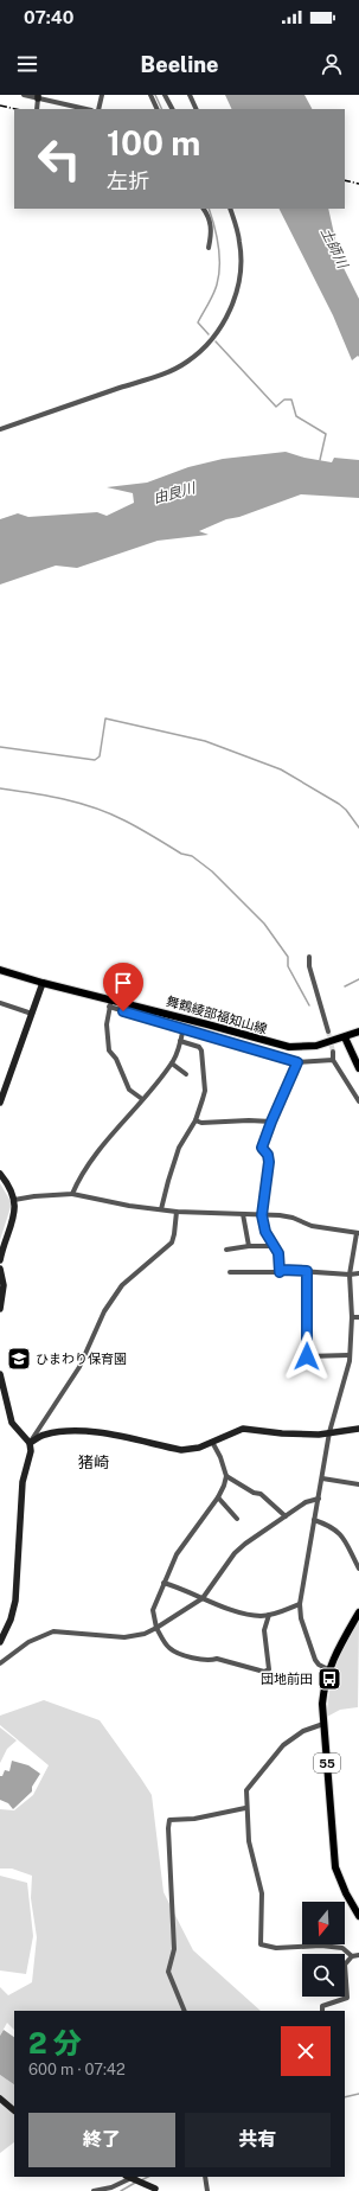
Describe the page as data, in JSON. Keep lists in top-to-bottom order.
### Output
{
  "streets": {
    "main road": ["舞鶴綾部福知山線", "55"]
  },
  "districts": ["猪崎"],
  "water": ["土師川", "由良川"],
  "places": {
    "school or university": ["ひまわり保育園"],
    "bus stop": ["団地前田"]
  },
  "north": "bottom",
  "page": {
    "status": "07:40",
    "header": "Beeline",
    "turn": ["100 m", "左折"],
    "heading": ["2 分", "600 m · 07:42"],
    "buttons": ["終了", "共有"]
  }
}
